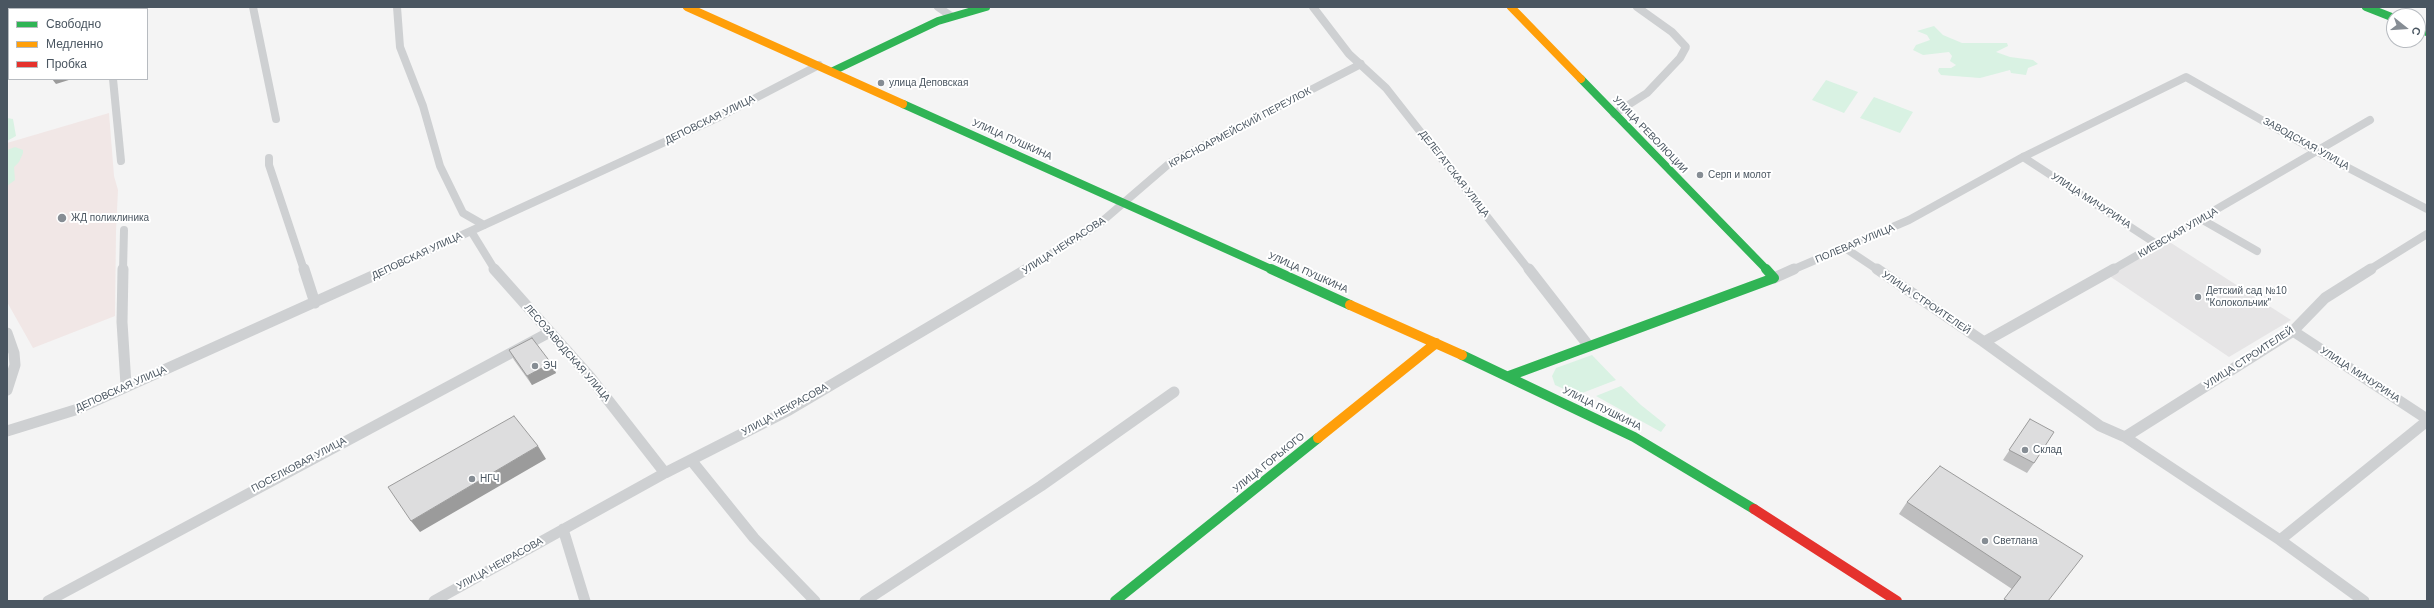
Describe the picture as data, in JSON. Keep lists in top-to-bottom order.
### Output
{
  "streets": {
    "street": [
      "ДЕПОВСКАЯ УЛИЦА",
      "КРАСНОАРМЕЙСКИЙ ПЕРЕУЛОК",
      "УЛИЦА РЕВОЛЮЦИИ",
      "УЛИЦА ПУШКИНА",
      "ЗАВОДСКАЯ УЛИЦА",
      "ДЕЛЕГАТСКАЯ УЛИЦА",
      "УЛИЦА МИЧУРИНА",
      "КИЕВСКАЯ УЛИЦА",
      "ПОЛЕВАЯ УЛИЦА",
      "УЛИЦА НЕКРАСОВА",
      "УЛИЦА СТРОИТЕЛЕЙ",
      "ЛЕСОЗАВОДСКАЯ УЛИЦА",
      "УЛИЦА ГОРЬКОГО",
      "ПОСЕЛКОВАЯ УЛИЦА"
    ]
  },
  "crossings": [
    ["ДЕПОВСКАЯ УЛИЦА", "УЛИЦА ПУШКИНА"],
    ["ДЕПОВСКАЯ УЛИЦА", "ЛЕСОЗАВОДСКАЯ УЛИЦА"],
    ["КРАСНОАРМЕЙСКИЙ ПЕРЕУЛОК", "УЛИЦА ПУШКИНА"],
    ["КРАСНОАРМЕЙСКИЙ ПЕРЕУЛОК", "ДЕЛЕГАТСКАЯ УЛИЦА"],
    ["КРАСНОАРМЕЙСКИЙ ПЕРЕУЛОК", "УЛИЦА НЕКРАСОВА"],
    ["УЛИЦА РЕВОЛЮЦИИ", "ПОЛЕВАЯ УЛИЦА"],
    ["УЛИЦА ПУШКИНА", "ПОЛЕВАЯ УЛИЦА"],
    ["УЛИЦА ПУШКИНА", "УЛИЦА НЕКРАСОВА"],
    ["УЛИЦА ПУШКИНА", "УЛИЦА ГОРЬКОГО"],
    ["ЗАВОДСКАЯ УЛИЦА", "КИЕВСКАЯ УЛИЦА"],
    ["ЗАВОДСКАЯ УЛИЦА", "ПОЛЕВАЯ УЛИЦА"],
    ["ДЕЛЕГАТСКАЯ УЛИЦА", "ПОЛЕВАЯ УЛИЦА"],
    ["УЛИЦА МИЧУРИНА", "КИЕВСКАЯ УЛИЦА"],
    ["УЛИЦА МИЧУРИНА", "ПОЛЕВАЯ УЛИЦА"],
    ["УЛИЦА МИЧУРИНА", "УЛИЦА СТРОИТЕЛЕЙ"],
    ["КИЕВСКАЯ УЛИЦА", "УЛИЦА СТРОИТЕЛЕЙ"],
    ["ПОЛЕВАЯ УЛИЦА", "УЛИЦА СТРОИТЕЛЕЙ"],
    ["УЛИЦА НЕКРАСОВА", "ЛЕСОЗАВОДСКАЯ УЛИЦА"],
    ["ЛЕСОЗАВОДСКАЯ УЛИЦА", "ПОСЕЛКОВАЯ УЛИЦА"]
  ],
  "places": [
    "улица Деповская",
    "Серп и молот",
    "ЖД поликлиника",
    "Детский сад №10 \"Колокольчик\"",
    "ЭЧ",
    "Склад",
    "НГЧ",
    "Светлана"
  ],
  "legend": ["Свободно", "Медленно", "Пробка"],
  "north": "right"
}
